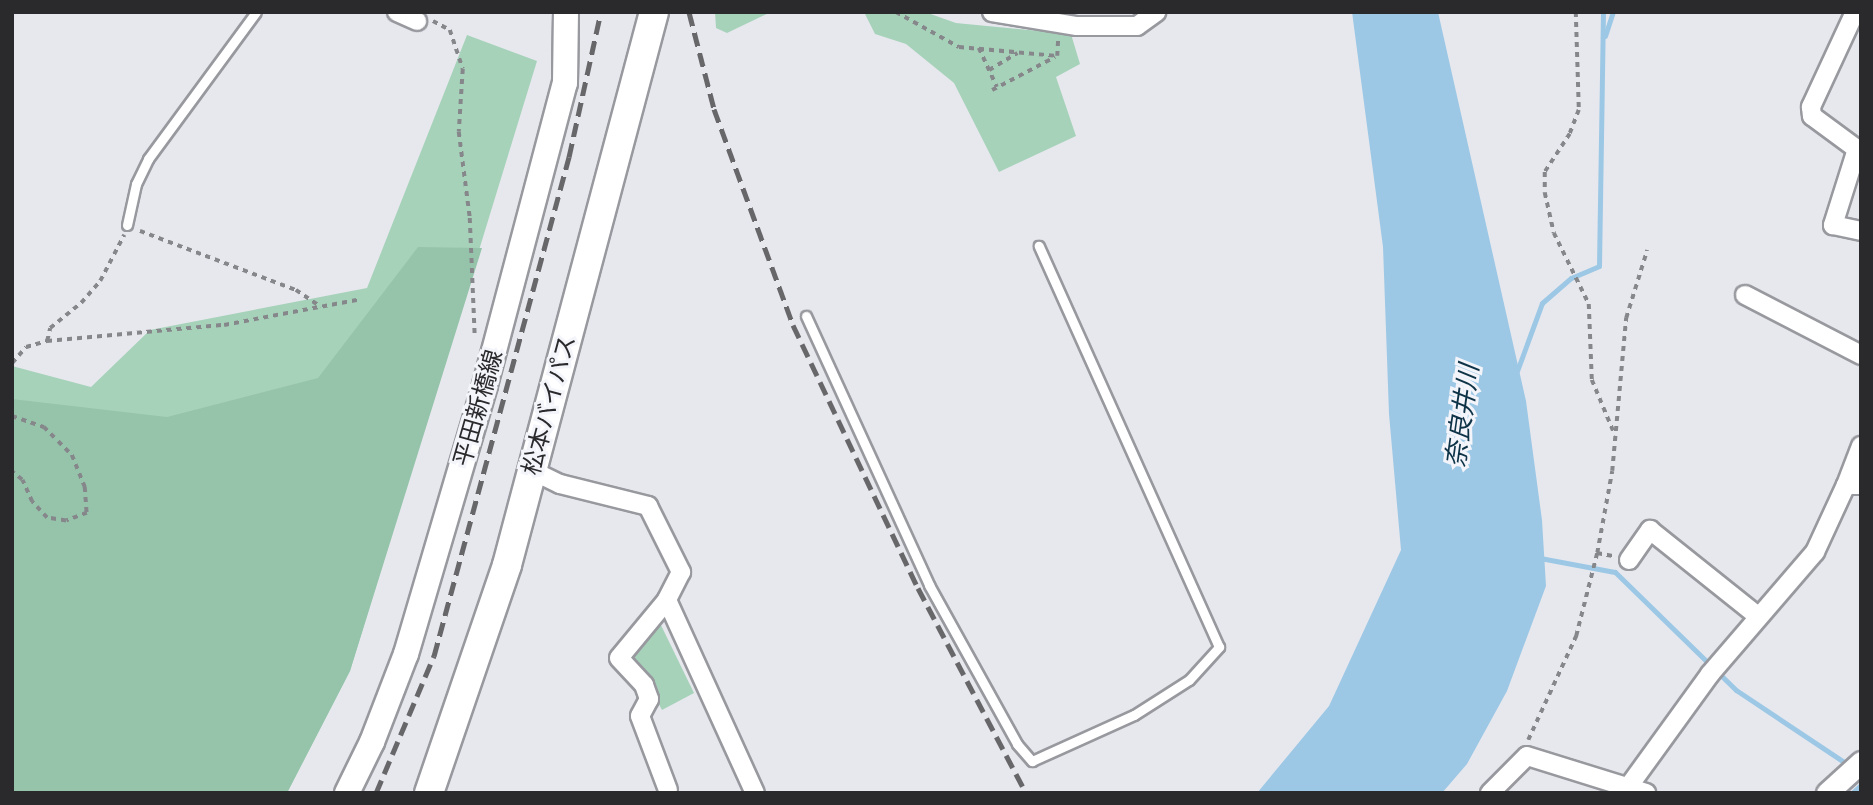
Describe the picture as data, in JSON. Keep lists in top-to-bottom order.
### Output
{
  "streets": {
    "highway": ["松本バイパス"],
    "main road": ["平田新橋線"]
  },
  "water": ["奈良井川"]
}
